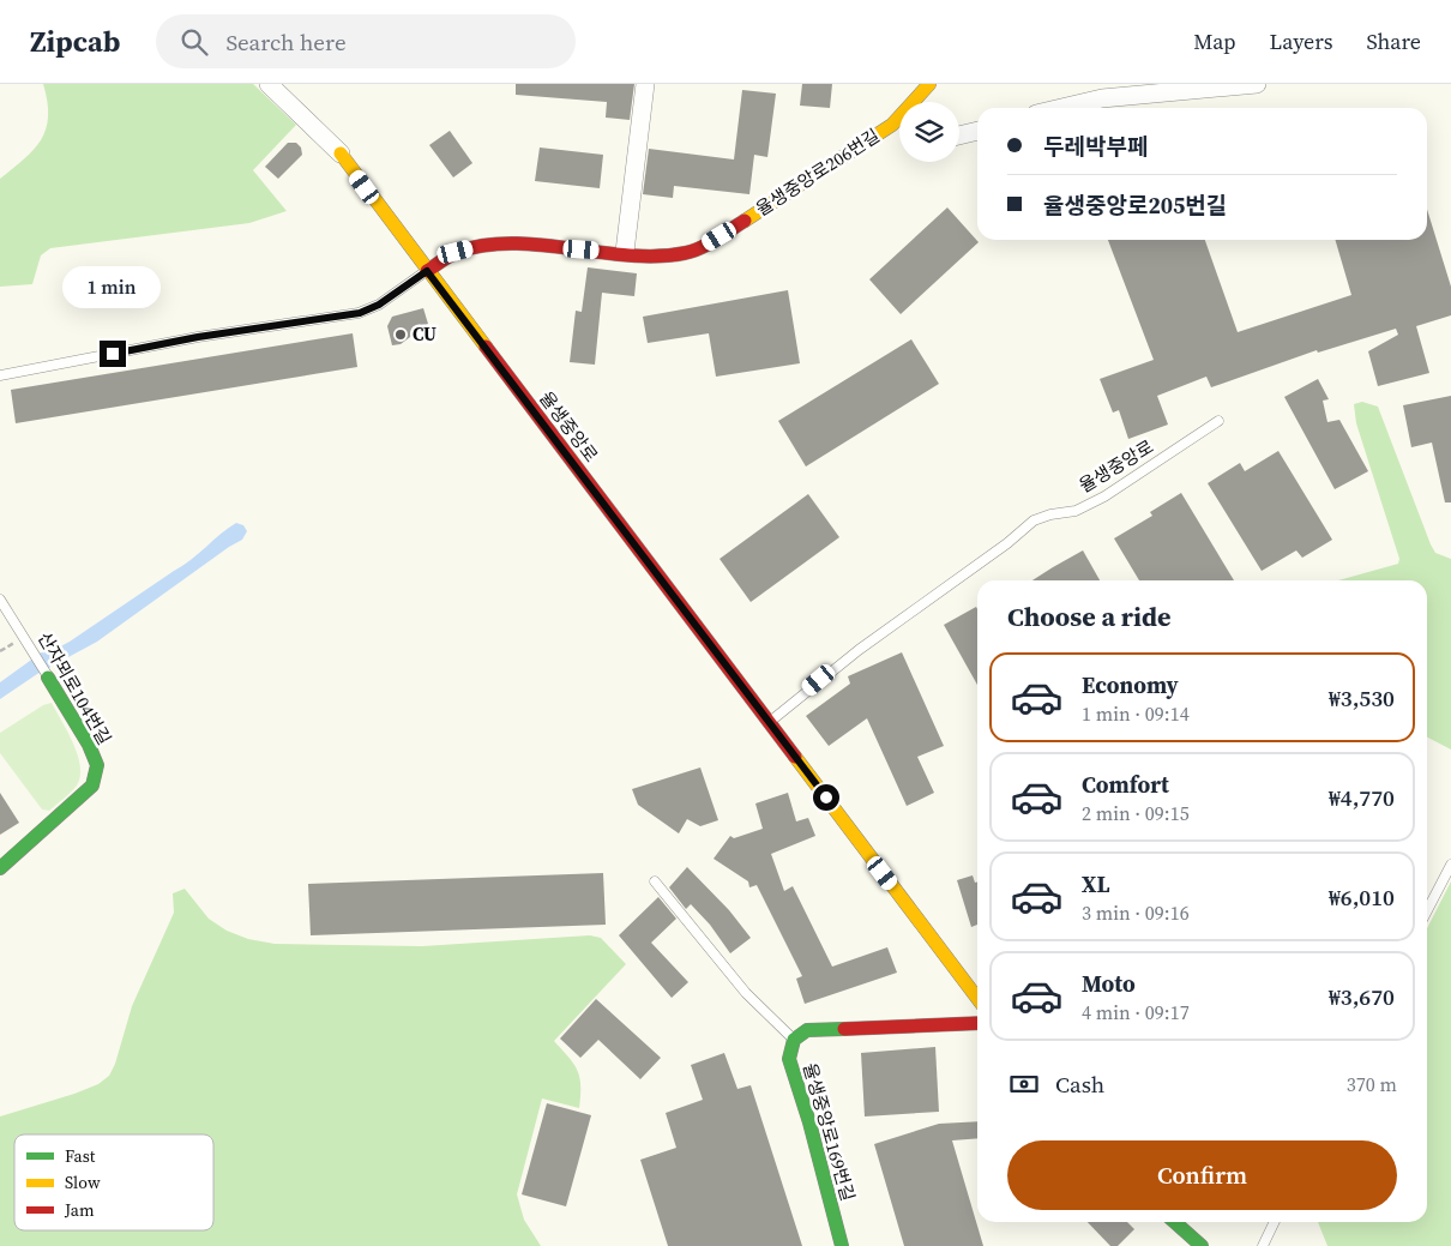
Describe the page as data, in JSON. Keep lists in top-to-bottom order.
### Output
{
  "streets": {
    "street": [
      "율생중앙로206번길",
      "율생중앙로",
      "산자뫼로104번길",
      "율생중앙로169번길"
    ]
  },
  "crossings": [
    ["율생중앙로206번길", "율생중앙로"]
  ],
  "places": ["CU"],
  "legend": ["Fast", "Slow", "Jam"],
  "page": {
    "header": "Zipcab",
    "search": "Search here",
    "nav": ["Map", "Layers", "Share"],
    "banner": ["두레박부페", "율생중앙로205번길"],
    "bubble": "1 min",
    "heading": "Choose a ride",
    "list": [
      {
        "name": "Economy",
        "note": "1 min · 09:14",
        "value": "₩3,530"
      },
      {
        "name": "Comfort",
        "note": "2 min · 09:15",
        "value": "₩4,770"
      },
      {
        "name": "XL",
        "note": "3 min · 09:16",
        "value": "₩6,010"
      },
      {
        "name": "Moto",
        "note": "4 min · 09:17",
        "value": "₩3,670"
      }
    ],
    "pay": ["Cash", "370 m"],
    "buttons": "Confirm"
  }
}
